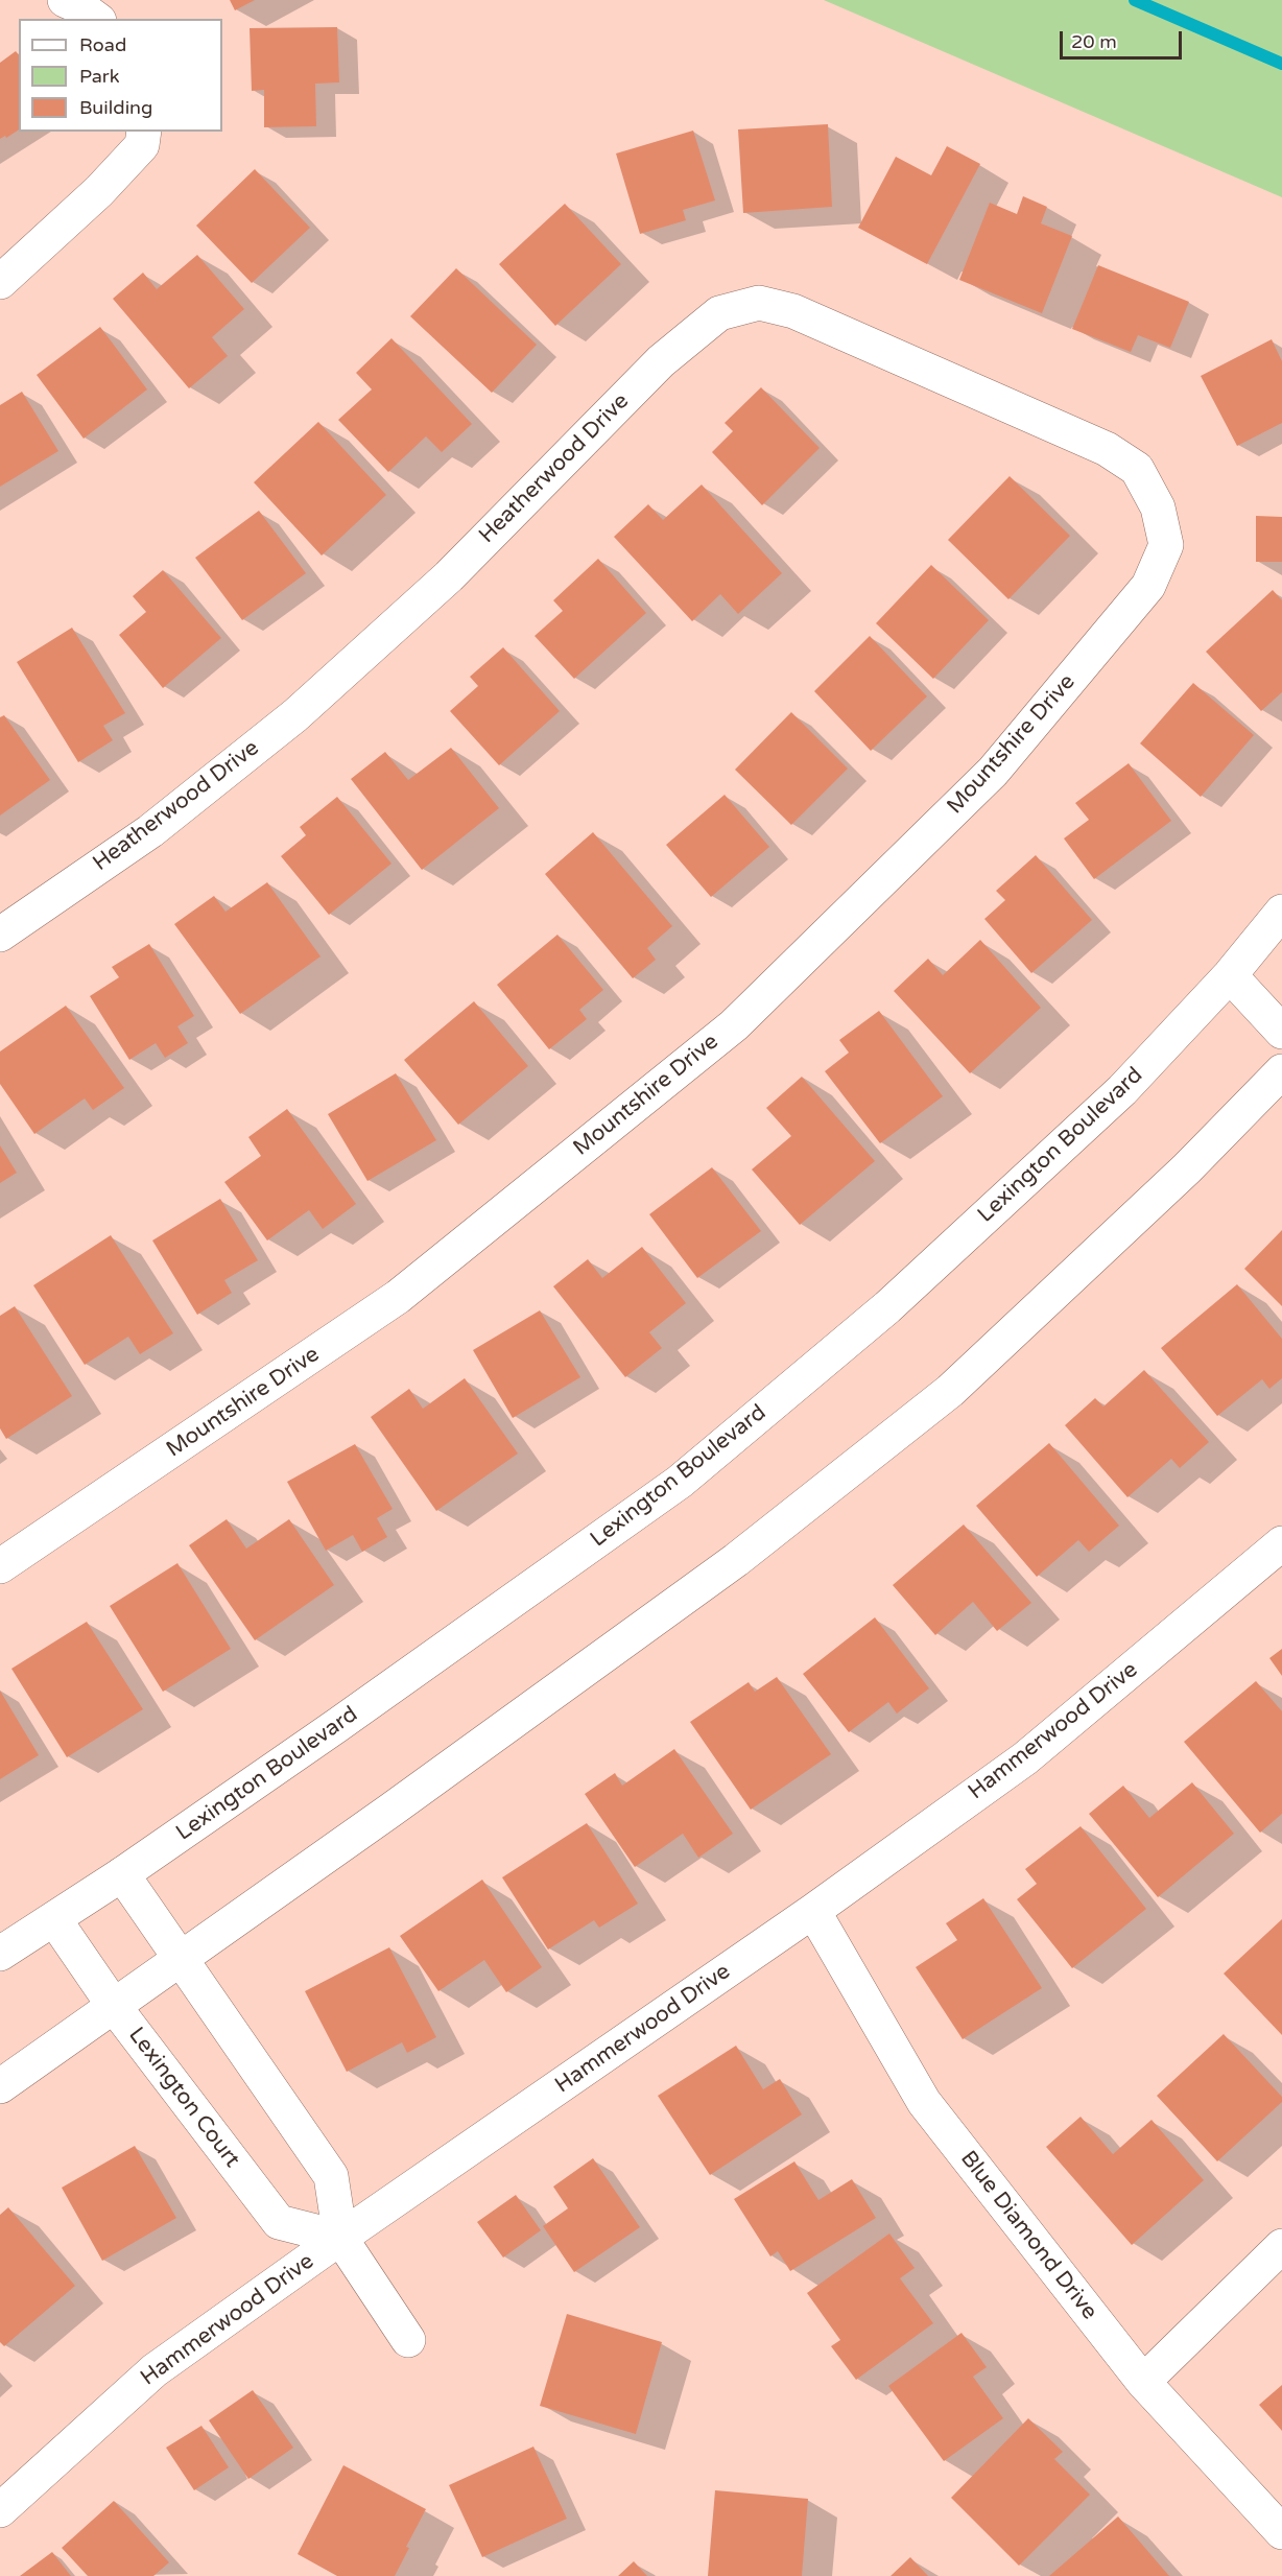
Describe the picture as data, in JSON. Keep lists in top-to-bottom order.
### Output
{
  "streets": {
    "street": [
      "Heatherwood Drive",
      "Mountshire Drive",
      "Lexington Boulevard",
      "Hammerwood Drive",
      "Lexington Court",
      "Blue Diamond Drive"
    ]
  },
  "crossings": [
    ["Heatherwood Drive", "Mountshire Drive"],
    ["Lexington Boulevard", "Lexington Court"],
    ["Hammerwood Drive", "Lexington Court"],
    ["Hammerwood Drive", "Blue Diamond Drive"]
  ],
  "legend": ["Road", "Park", "Building"],
  "scale_bar": "20 m"
}
